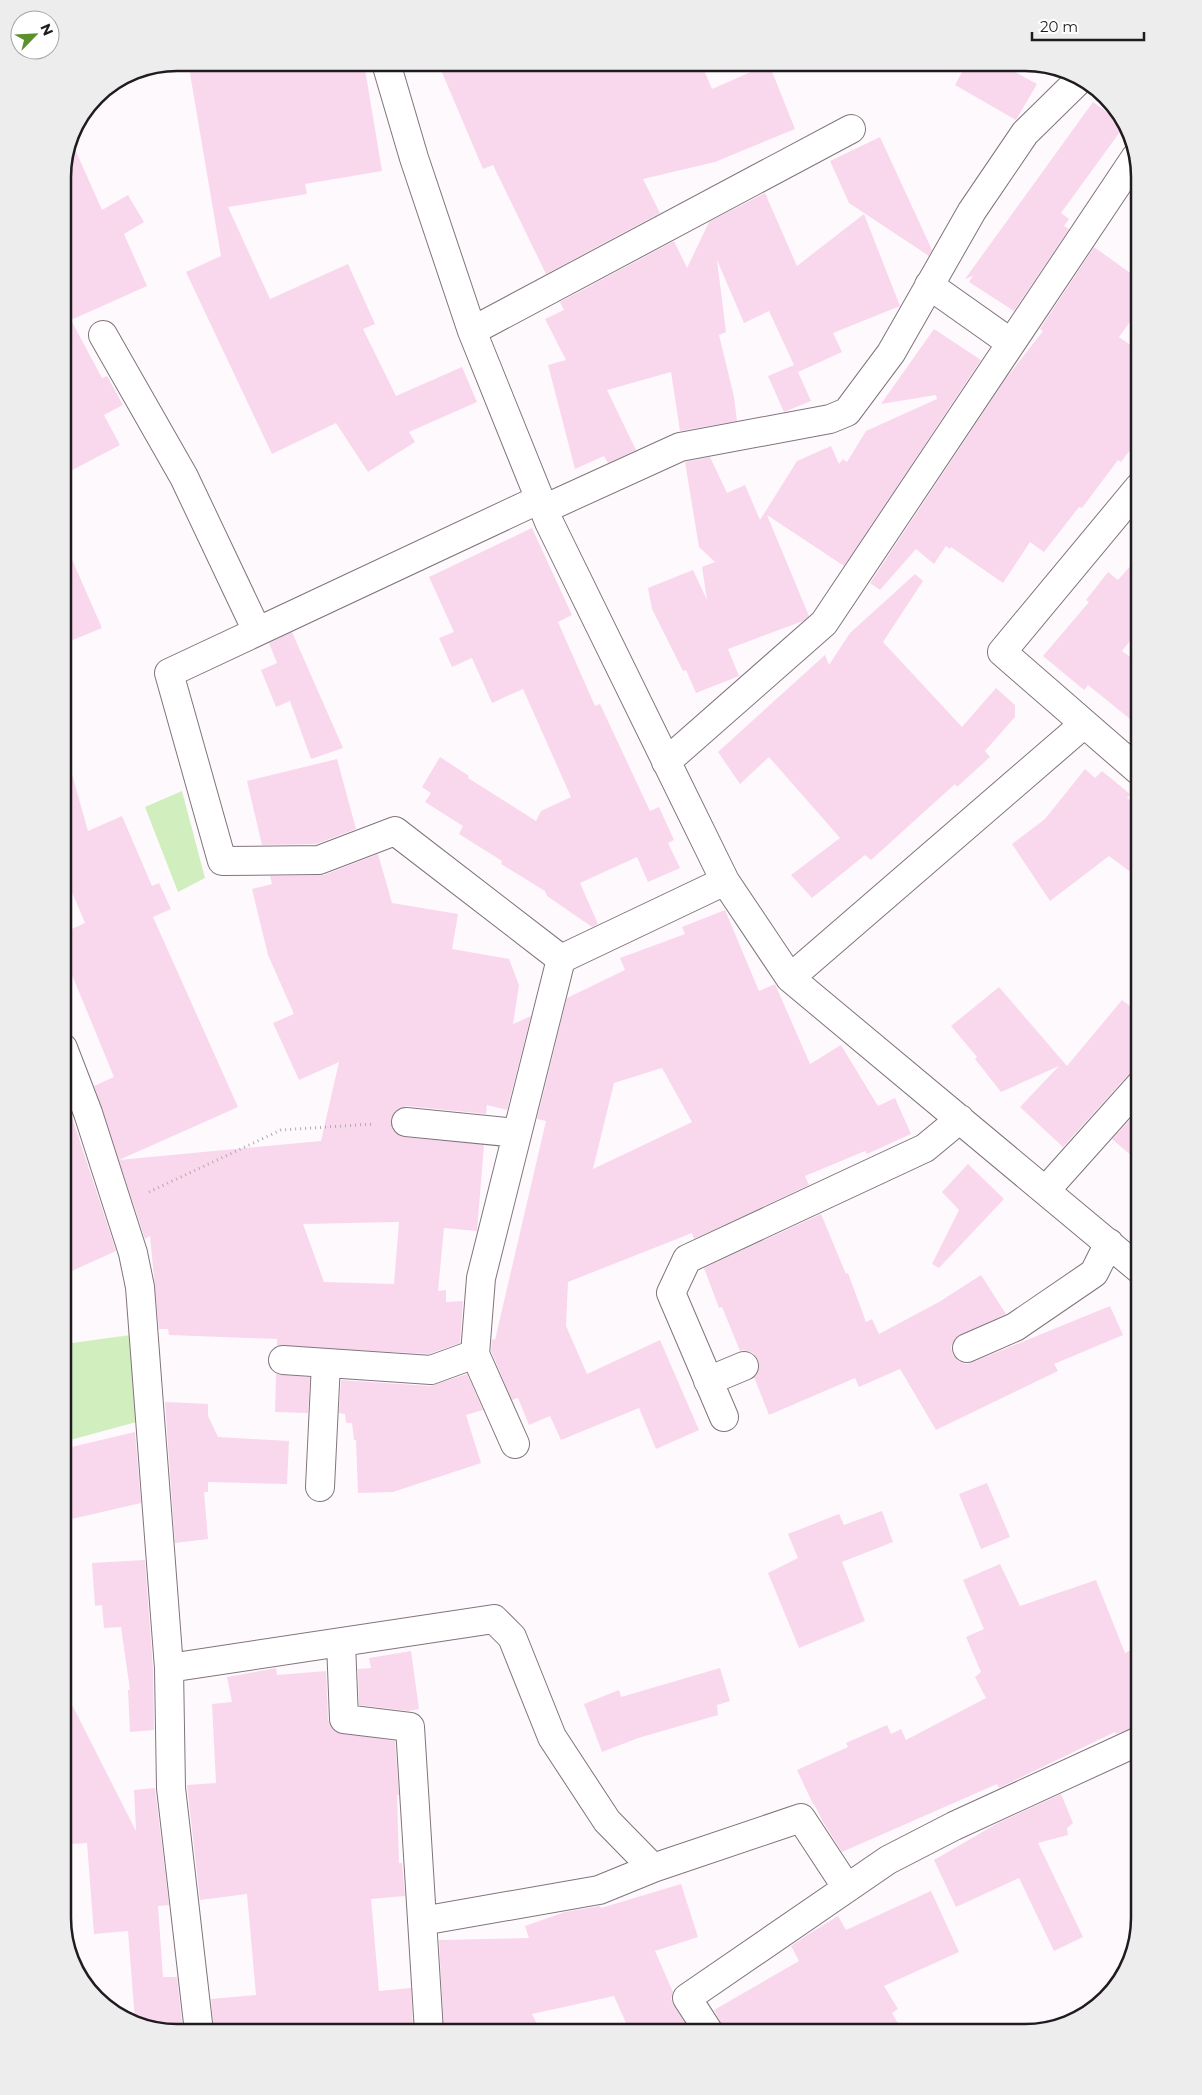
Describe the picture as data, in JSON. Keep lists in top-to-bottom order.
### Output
{
  "scale_bar": "20 m",
  "north": "top right"
}
